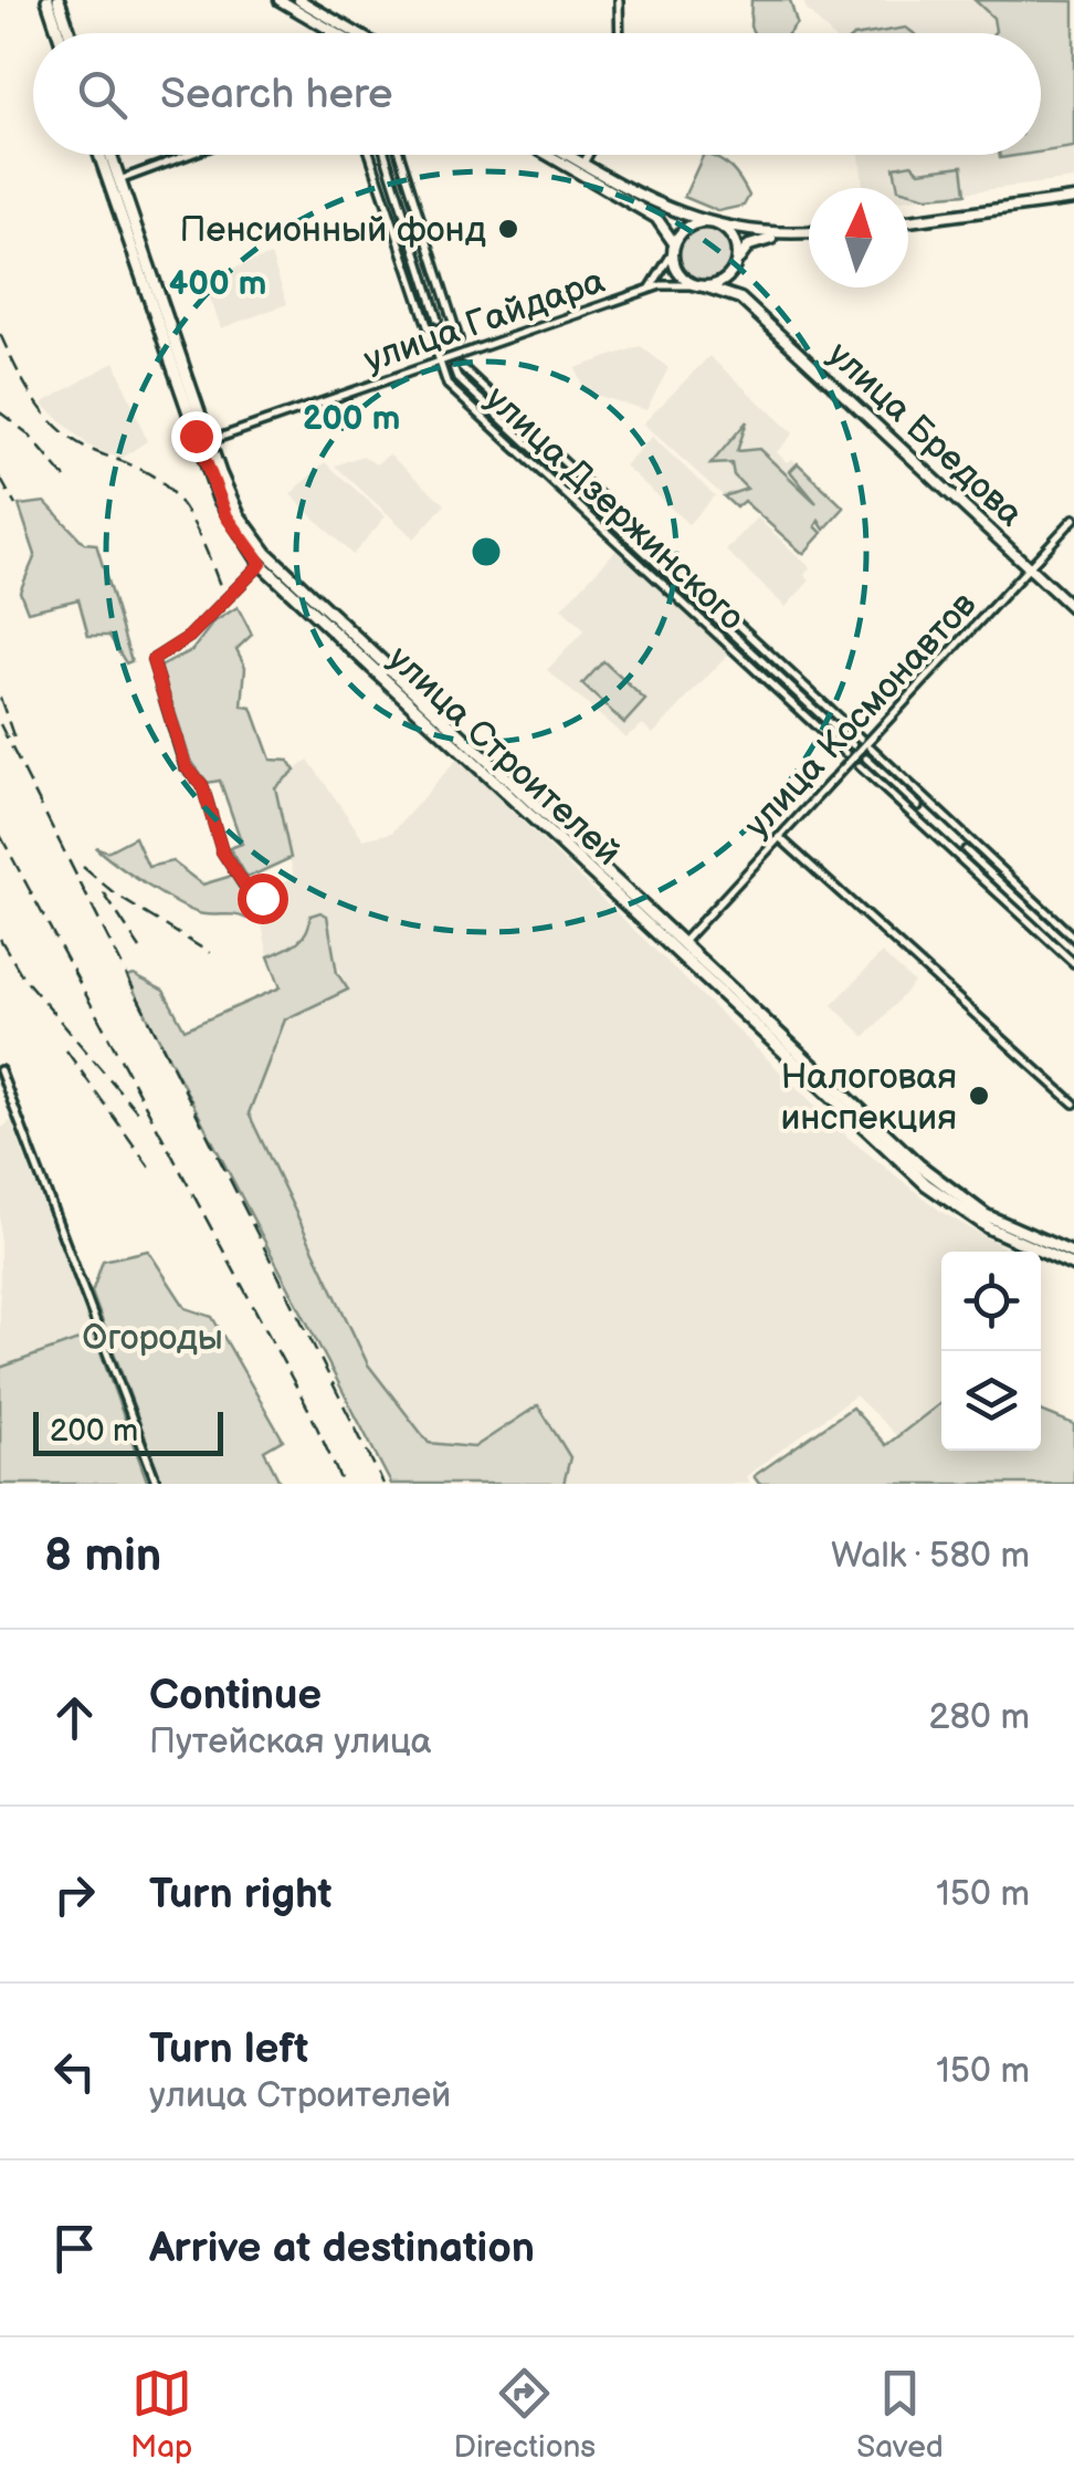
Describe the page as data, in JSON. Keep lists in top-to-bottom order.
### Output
{
  "streets": {
    "main road": ["улица Строителей"],
    "street": [
      "улица Гайдара",
      "улица Бредова",
      "улица Дзержинского",
      "улица Космонавтов"
    ]
  },
  "crossings": [
    ["улица Гайдара", "улица Дзержинского"],
    ["улица Гайдара", "улица Строителей"],
    ["улица Бредова", "улица Космонавтов"],
    ["улица Космонавтов", "улица Строителей"]
  ],
  "parks": ["Огороды"],
  "places": ["Пенсионный фонд", "Налоговая инспекция"],
  "scale_bar": "200 m",
  "north": "top",
  "page": {
    "search": "Search here",
    "scale": "200 m",
    "heading": ["8 min", "Walk · 580 m"],
    "list": [
      ["Continue", "Путейская улица", "280 m"],
      ["Turn right", "150 m"],
      ["Turn left", "улица Строителей", "150 m"],
      "Arrive at destination"
    ],
    "nav": ["Map", "Directions", "Saved"]
  },
  "rings": ["400 m", "200 m"]
}
